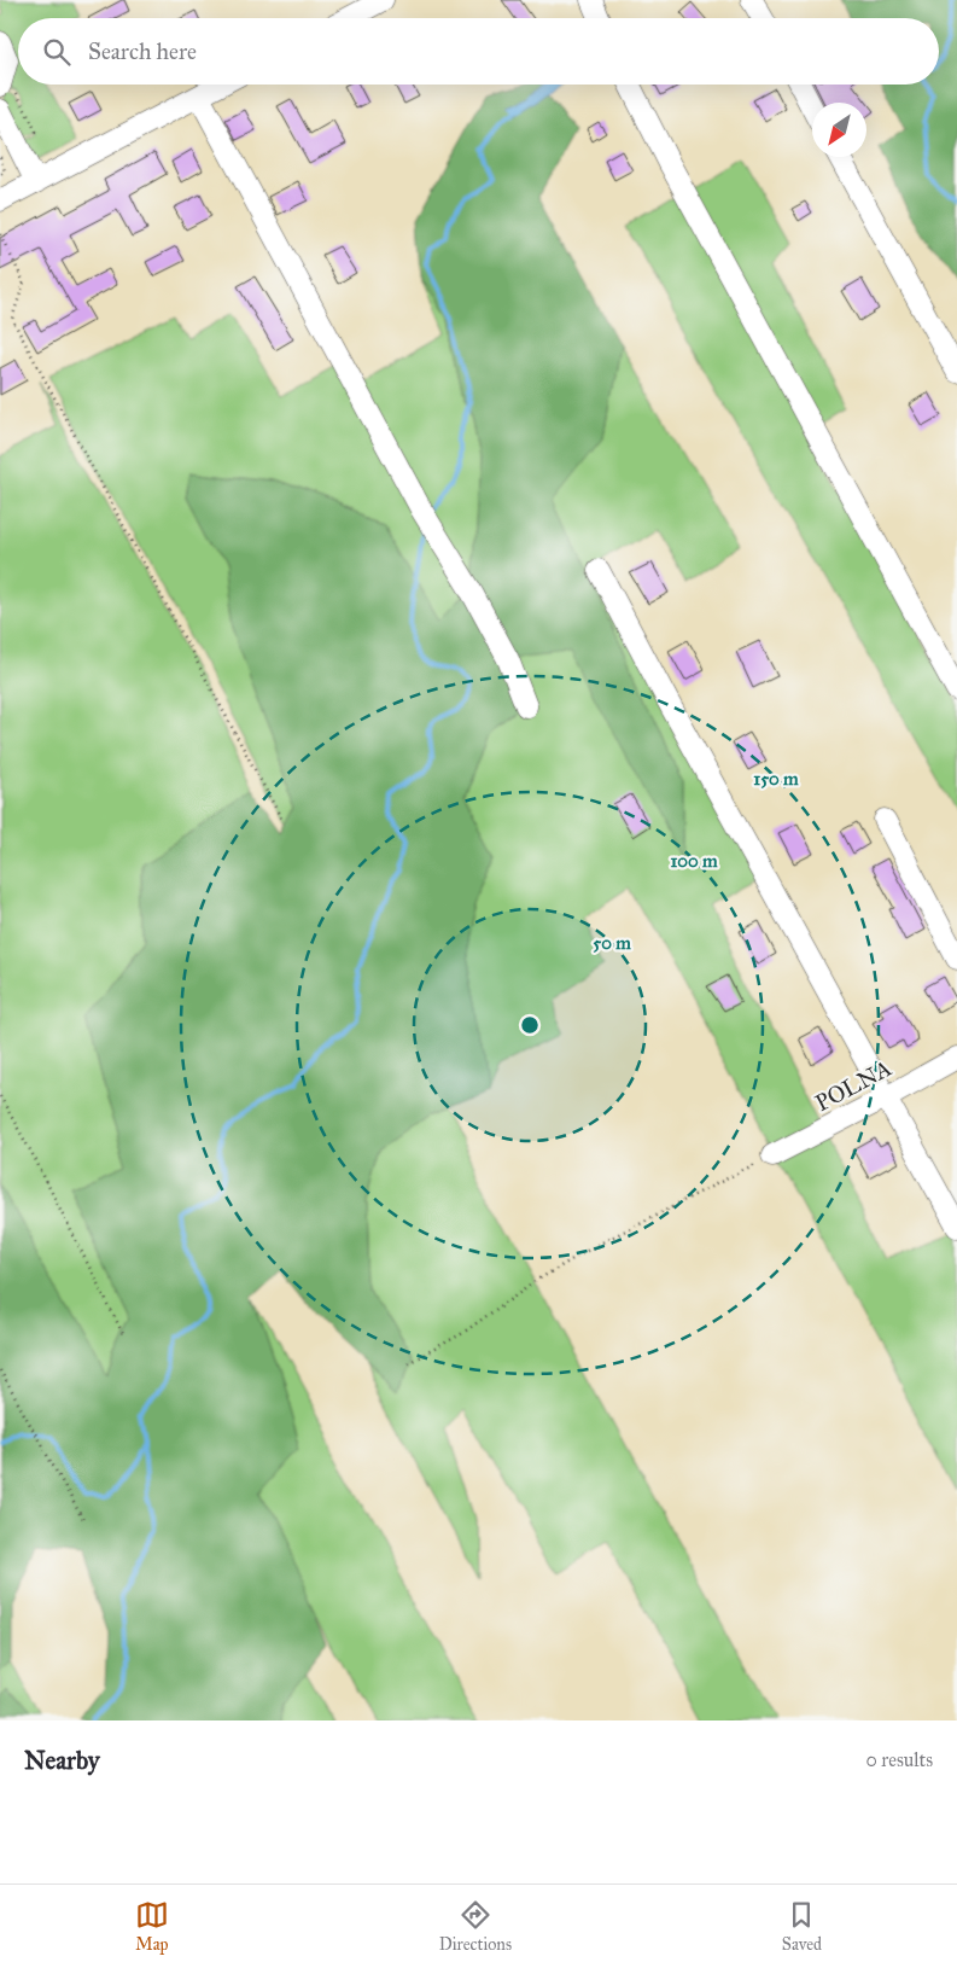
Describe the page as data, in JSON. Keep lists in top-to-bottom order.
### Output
{
  "streets": {
    "street": ["POLNA"]
  },
  "north": "bottom left",
  "page": {
    "search": "Search here",
    "heading": ["Nearby", "0 results"],
    "nav": ["Map", "Directions", "Saved"]
  },
  "rings": ["150 m", "100 m", "50 m"]
}
